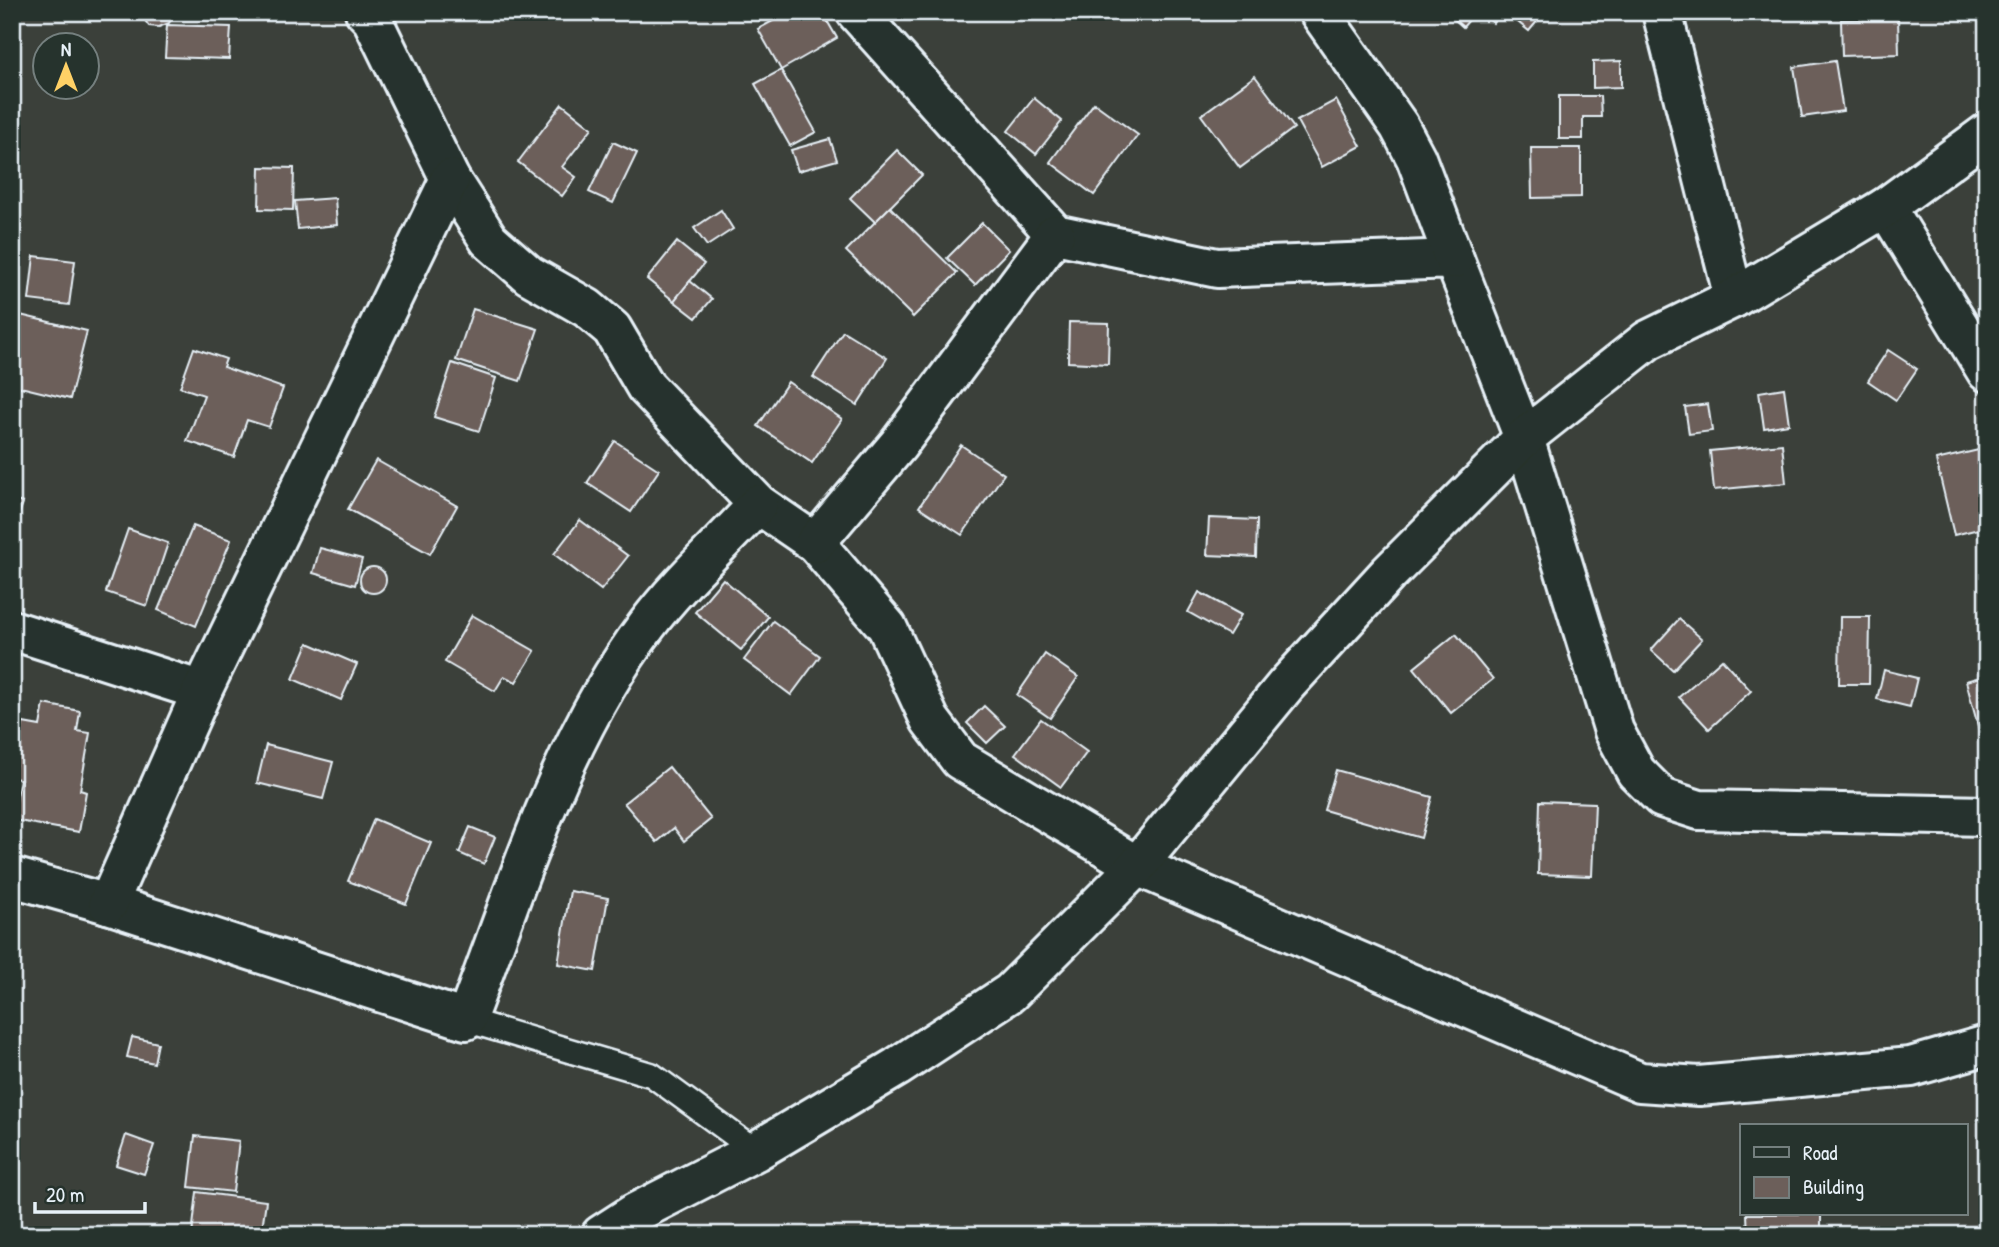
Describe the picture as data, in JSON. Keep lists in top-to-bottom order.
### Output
{
  "legend": ["Road", "Building"],
  "scale_bar": "20 m",
  "north": "top"
}
